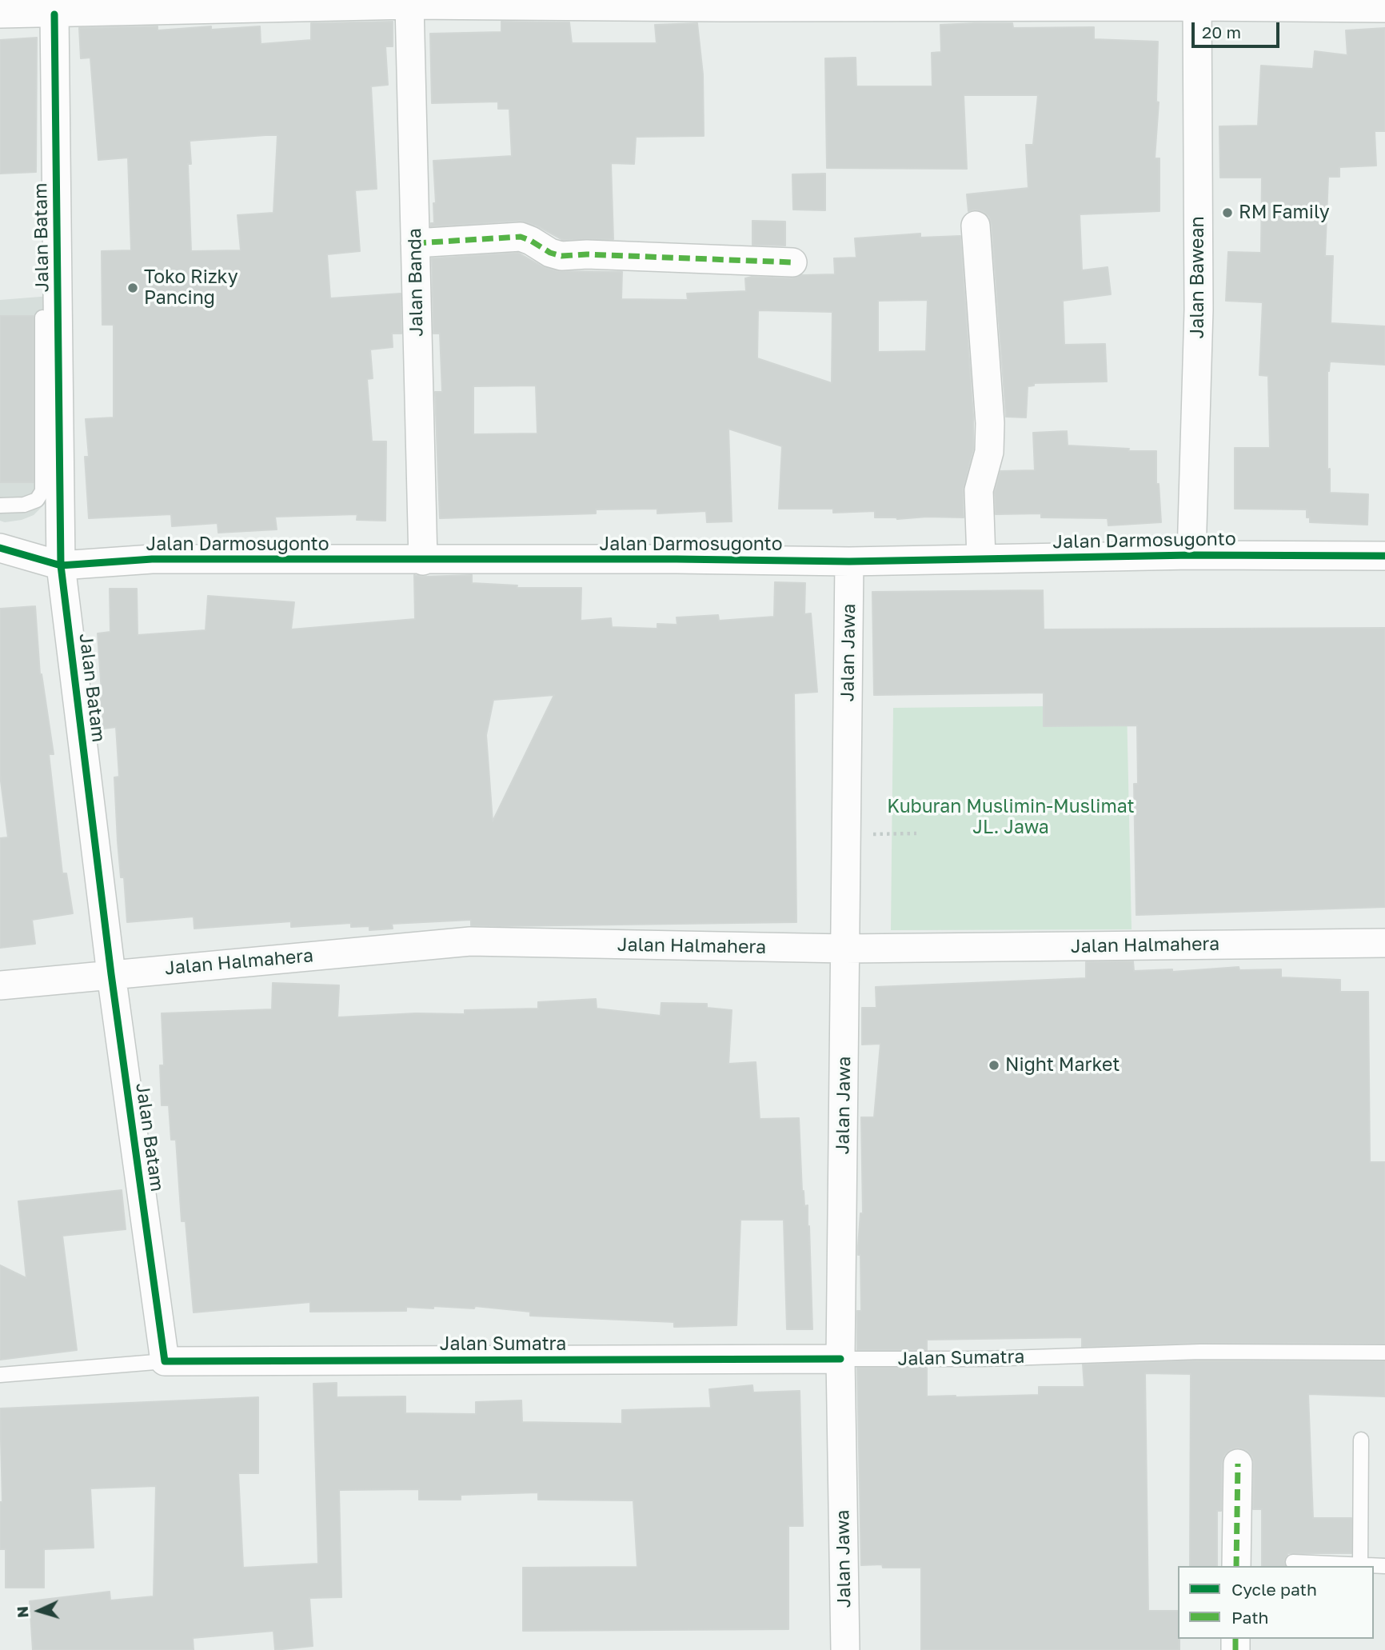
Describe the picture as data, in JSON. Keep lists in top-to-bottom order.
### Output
{
  "streets": {
    "street": [
      "Jalan Batam",
      "Jalan Bawean",
      "Jalan Banda",
      "Jalan Darmosugonto",
      "Jalan Jawa",
      "Jalan Halmahera",
      "Jalan Sumatra"
    ]
  },
  "crossings": [
    ["Jalan Batam", "Jalan Darmosugonto"],
    ["Jalan Batam", "Jalan Halmahera"],
    ["Jalan Batam", "Jalan Sumatra"],
    ["Jalan Bawean", "Jalan Darmosugonto"],
    ["Jalan Banda", "Jalan Darmosugonto"],
    ["Jalan Darmosugonto", "Jalan Jawa"],
    ["Jalan Jawa", "Jalan Halmahera"],
    ["Jalan Jawa", "Jalan Sumatra"]
  ],
  "parks": ["Kuburan Muslimin-Muslimat JL. Jawa"],
  "places": ["RM Family", "Toko Rizky Pancing", "Night Market"],
  "legend": ["Cycle path", "Path"],
  "scale_bar": "20 m",
  "north": "left"
}
